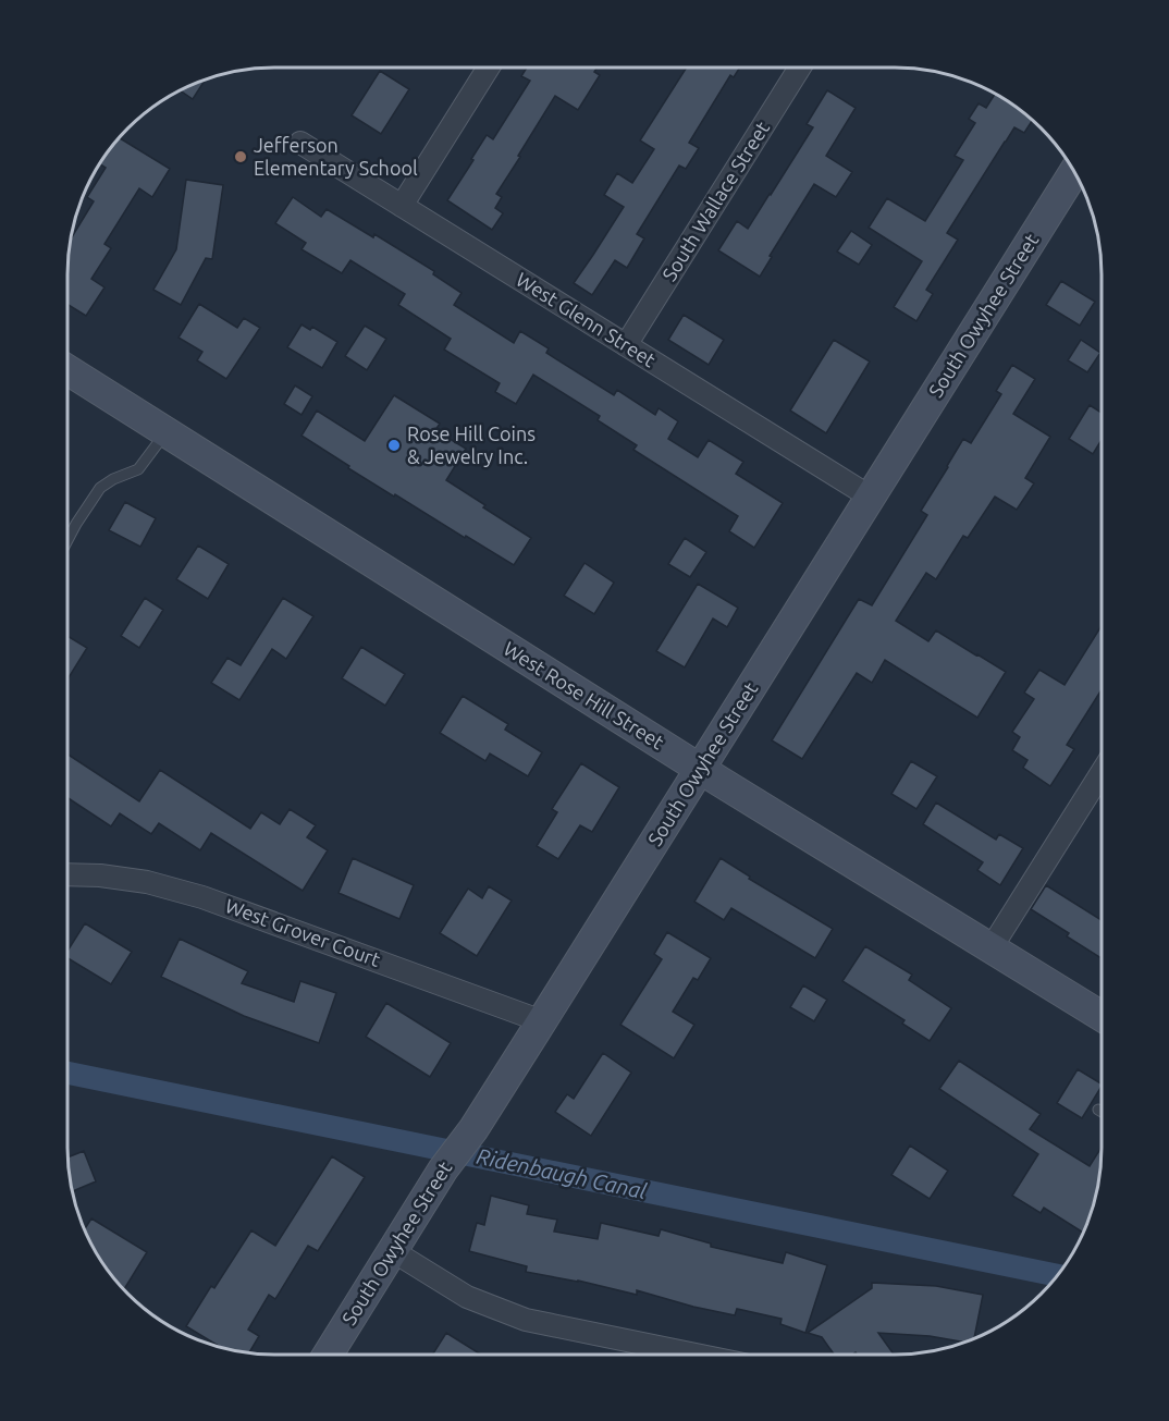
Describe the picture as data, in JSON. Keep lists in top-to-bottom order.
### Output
{
  "streets": {
    "street": [
      "South Wallace Street",
      "South Owyhee Street",
      "West Glenn Street",
      "West Rose Hill Street",
      "West Grover Court"
    ]
  },
  "crossings": [
    ["South Wallace Street", "West Glenn Street"],
    ["South Owyhee Street", "West Glenn Street"],
    ["South Owyhee Street", "West Rose Hill Street"],
    ["South Owyhee Street", "West Grover Court"]
  ],
  "water": ["Ridenbaugh Canal"],
  "places": ["Jefferson Elementary School", "Rose Hill Coins & Jewelry Inc."]
}
